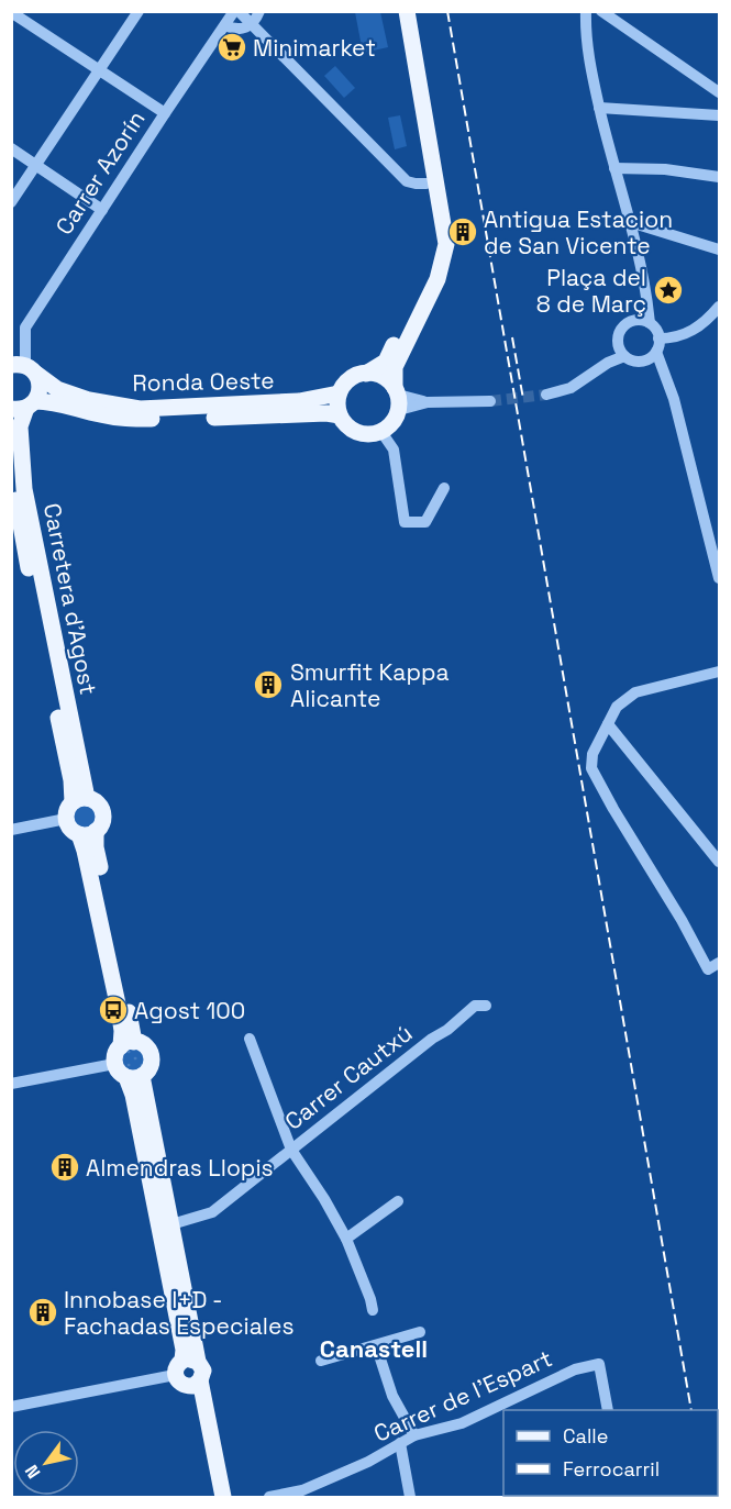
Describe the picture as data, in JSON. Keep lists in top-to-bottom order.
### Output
{
  "streets": {
    "main road": ["Ronda Oeste", "Carretera d'Agost"],
    "street": ["Carrer Azorín", "Carrer Cautxú", "Carrer de l'Espart"]
  },
  "crossings": [
    ["Carrer Azorín", "Ronda Oeste"],
    ["Carrer Azorín", "Carretera d'Agost"],
    ["Ronda Oeste", "Carretera d'Agost"]
  ],
  "districts": ["Canastell"],
  "places": {
    "supermarket": ["Minimarket"],
    "building": [
      "Antigua Estacion de San Vicente",
      "Smurfit Kappa Alicante",
      "Almendras Llopis",
      "Innobase I+D - Fachadas Especiales"
    ],
    "place": ["Plaça del 8 de Març"],
    "bus stop": ["Agost 100"]
  },
  "legend": ["Calle", "Ferrocarril"],
  "north": "bottom left"
}
